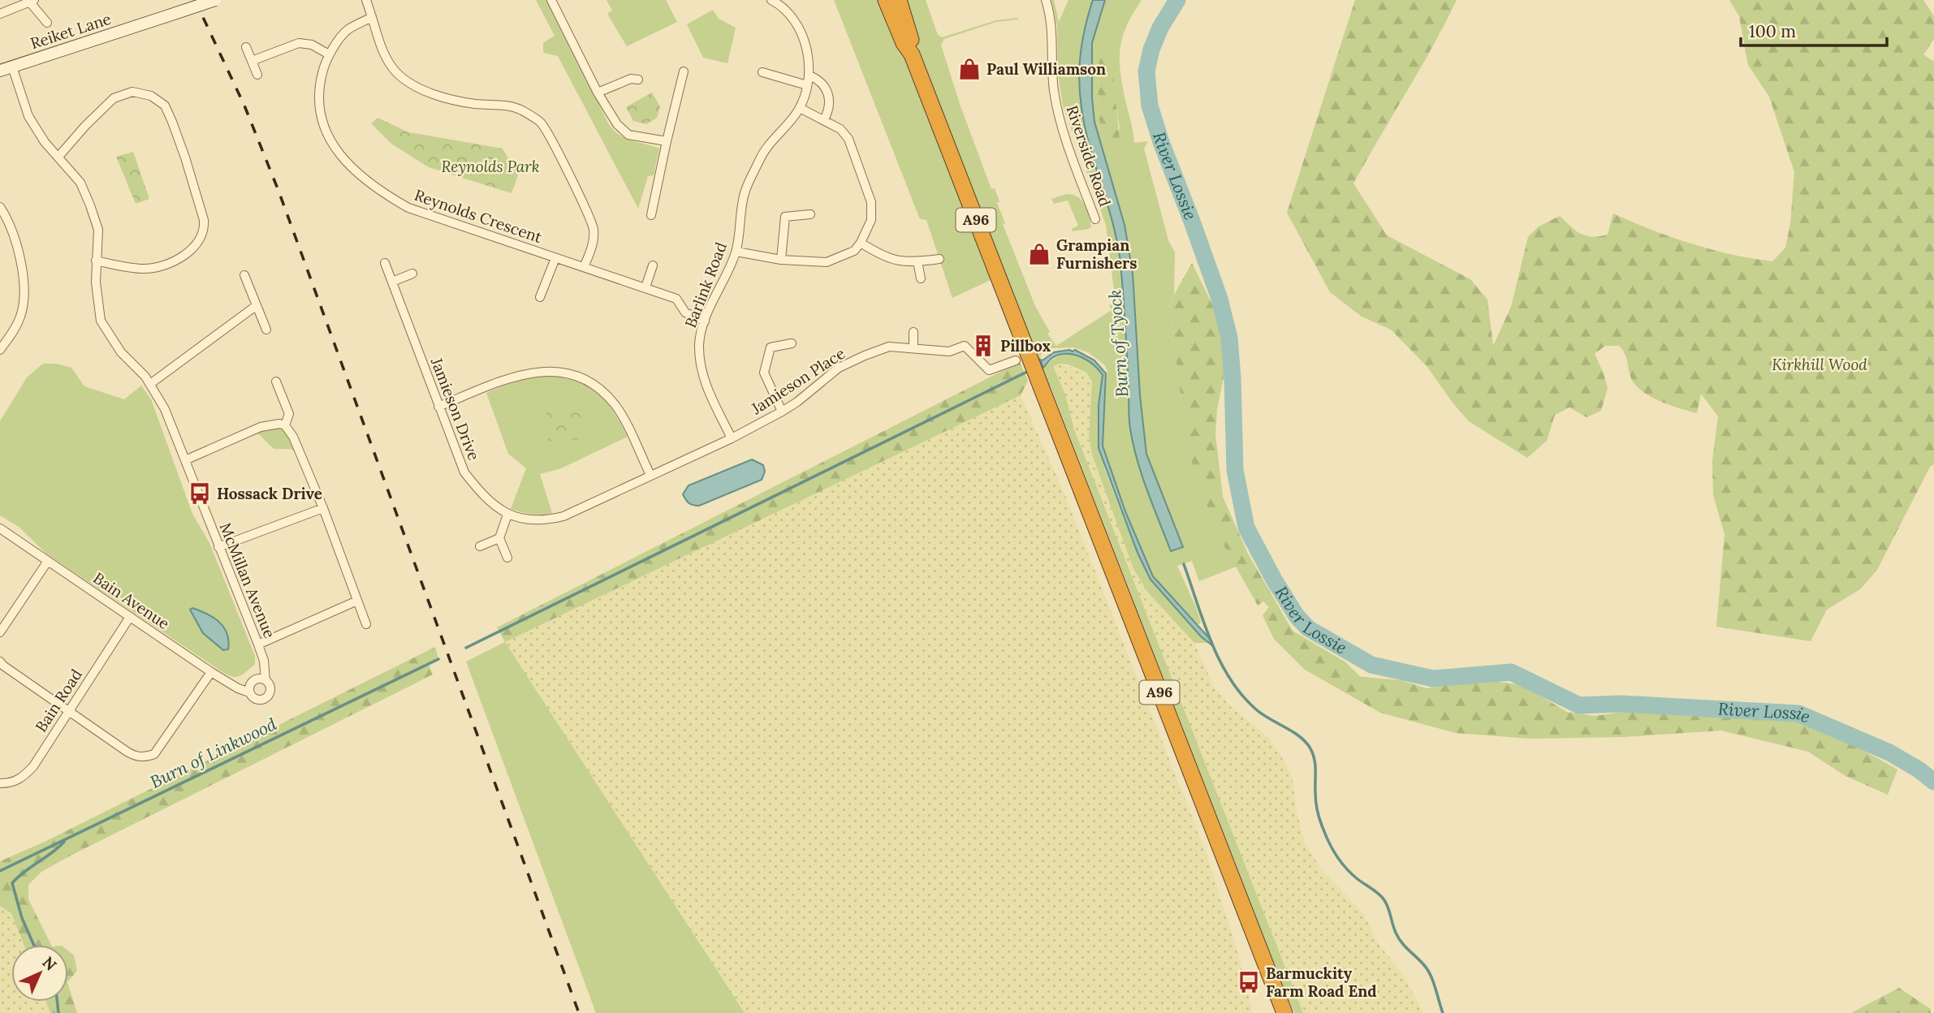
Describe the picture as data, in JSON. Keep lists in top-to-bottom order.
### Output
{
  "streets": {
    "highway": ["A96"],
    "street": [
      "Reiket Lane",
      "Riverside Road",
      "Reynolds Crescent",
      "Barlink Road",
      "Jamieson Place",
      "Jamieson Drive",
      "McMillan Avenue",
      "Bain Avenue",
      "Bain Road"
    ]
  },
  "crossings": [
    ["Reiket Lane", "McMillan Avenue"],
    ["Reynolds Crescent", "Barlink Road"],
    ["A96", "Jamieson Place"],
    ["Barlink Road", "Jamieson Place"],
    ["Barlink Road", "Jamieson Drive"],
    ["Jamieson Place", "Jamieson Drive"],
    ["McMillan Avenue", "Bain Avenue"],
    ["Bain Avenue", "Bain Road"]
  ],
  "water": ["River Lossie", "Burn of Tyock", "Burn of Linkwood"],
  "parks": ["Reynolds Park", "Kirkhill Wood"],
  "places": {
    "shop": ["Paul Williamson", "Grampian Furnishers"],
    "building": ["Pillbox"],
    "bus stop": ["Hossack Drive", "Barmuckity Farm Road End"]
  },
  "scale_bar": "100 m",
  "north": "top right"
}
